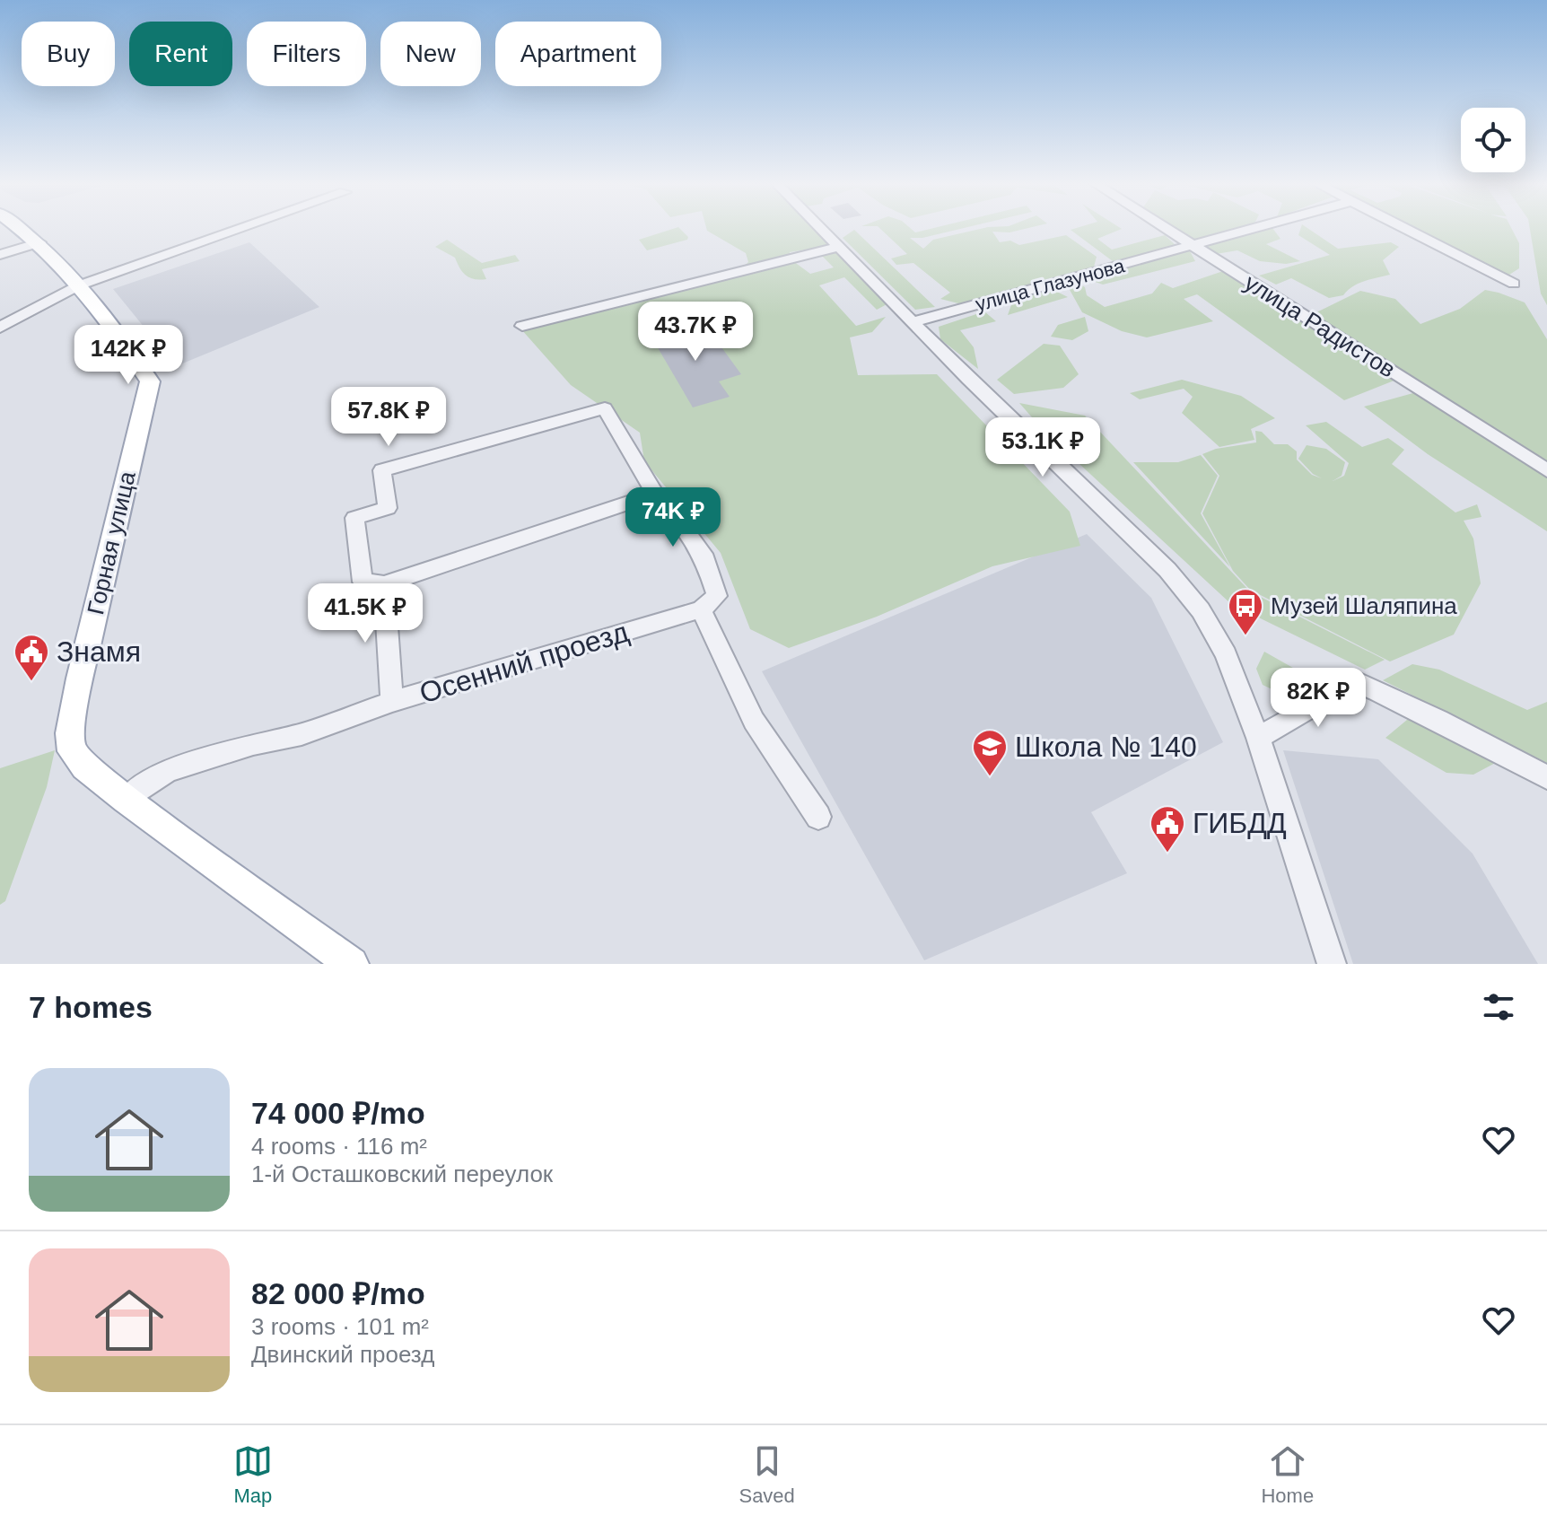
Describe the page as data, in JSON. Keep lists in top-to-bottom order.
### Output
{
  "streets": {
    "main road": ["Горная улица"],
    "street": ["улица Глазунова", "улица Радистов", "Осенний проезд"]
  },
  "crossings": [
    ["улица Глазунова", "улица Радистов"],
    ["Горная улица", "Осенний проезд"]
  ],
  "places": {
    "bus stop": ["Музей Шаляпина"],
    "public building": ["Знамя", "ГИБДД"],
    "school or university": ["Школа № 140"]
  },
  "page": {
    "chip": [
      "Buy",
      "Rent",
      "Filters",
      "New",
      "Apartment"
    ],
    "price": [
      "43.7K ₽",
      "142K ₽",
      "57.8K ₽",
      "53.1K ₽",
      "74K ₽",
      "41.5K ₽",
      "82K ₽"
    ],
    "heading": "7 homes",
    "list": [
      {
        "name": "74 000 ₽/mo",
        "note": "4 rooms · 116 m² · 1-й Осташковский переулок"
      },
      {
        "name": "82 000 ₽/mo",
        "note": "3 rooms · 101 m² · Двинский проезд"
      }
    ],
    "tabs": ["Map", "Saved", "Home"]
  }
}
